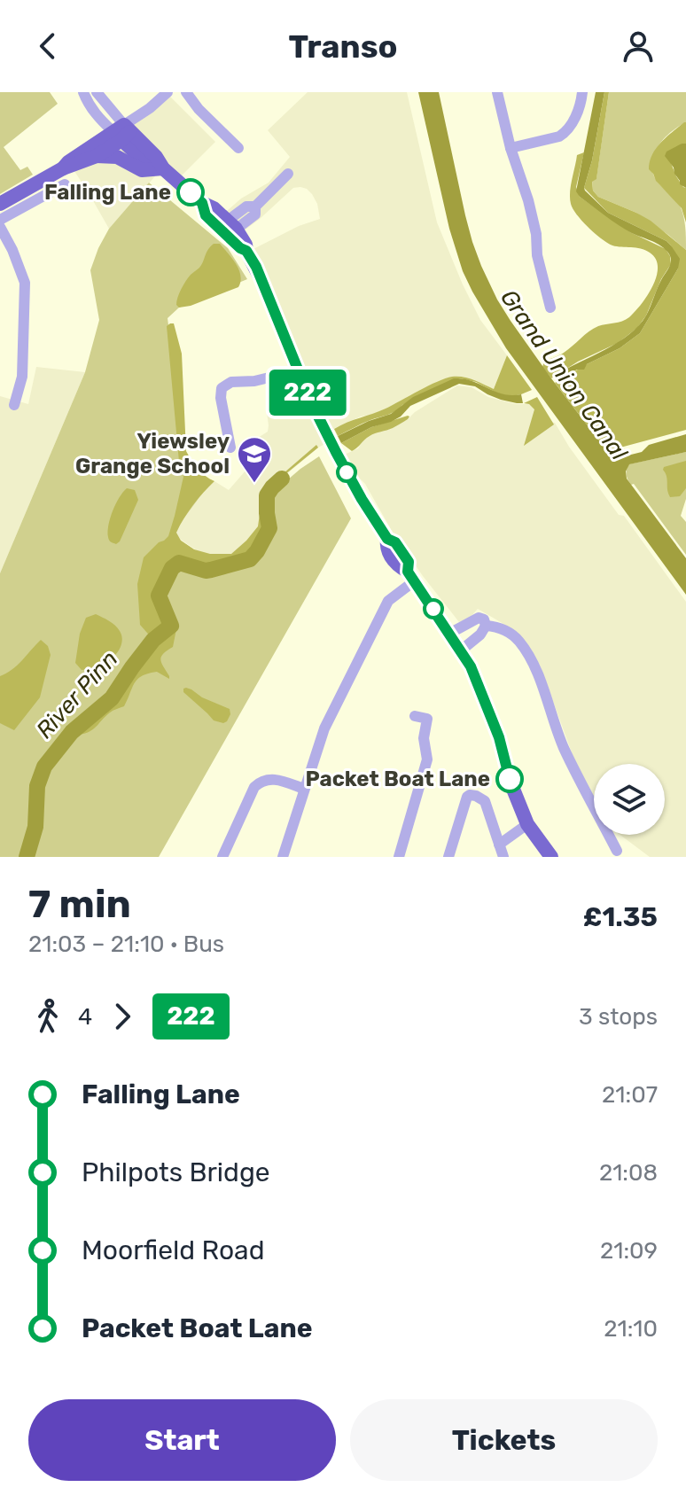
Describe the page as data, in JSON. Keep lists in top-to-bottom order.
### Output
{
  "water": ["Grand Union Canal", "River Pinn"],
  "places": {
    "other": ["Falling Lane", "Packet Boat Lane"],
    "school or university": ["Yiewsley Grange School"]
  },
  "lines": ["bus line 222"],
  "page": {
    "header": "Transo",
    "on_map": "222",
    "heading": ["7 min", "21:03 – 21:10 · Bus", "£1.35"],
    "legs": ["4", "222", "3 stops"],
    "list": [
      {
        "name": "Falling Lane",
        "value": "21:07"
      },
      {
        "name": "Philpots Bridge",
        "value": "21:08"
      },
      {
        "name": "Moorfield Road",
        "value": "21:09"
      },
      {
        "name": "Packet Boat Lane",
        "value": "21:10"
      }
    ],
    "buttons": ["Start", "Tickets"]
  }
}
